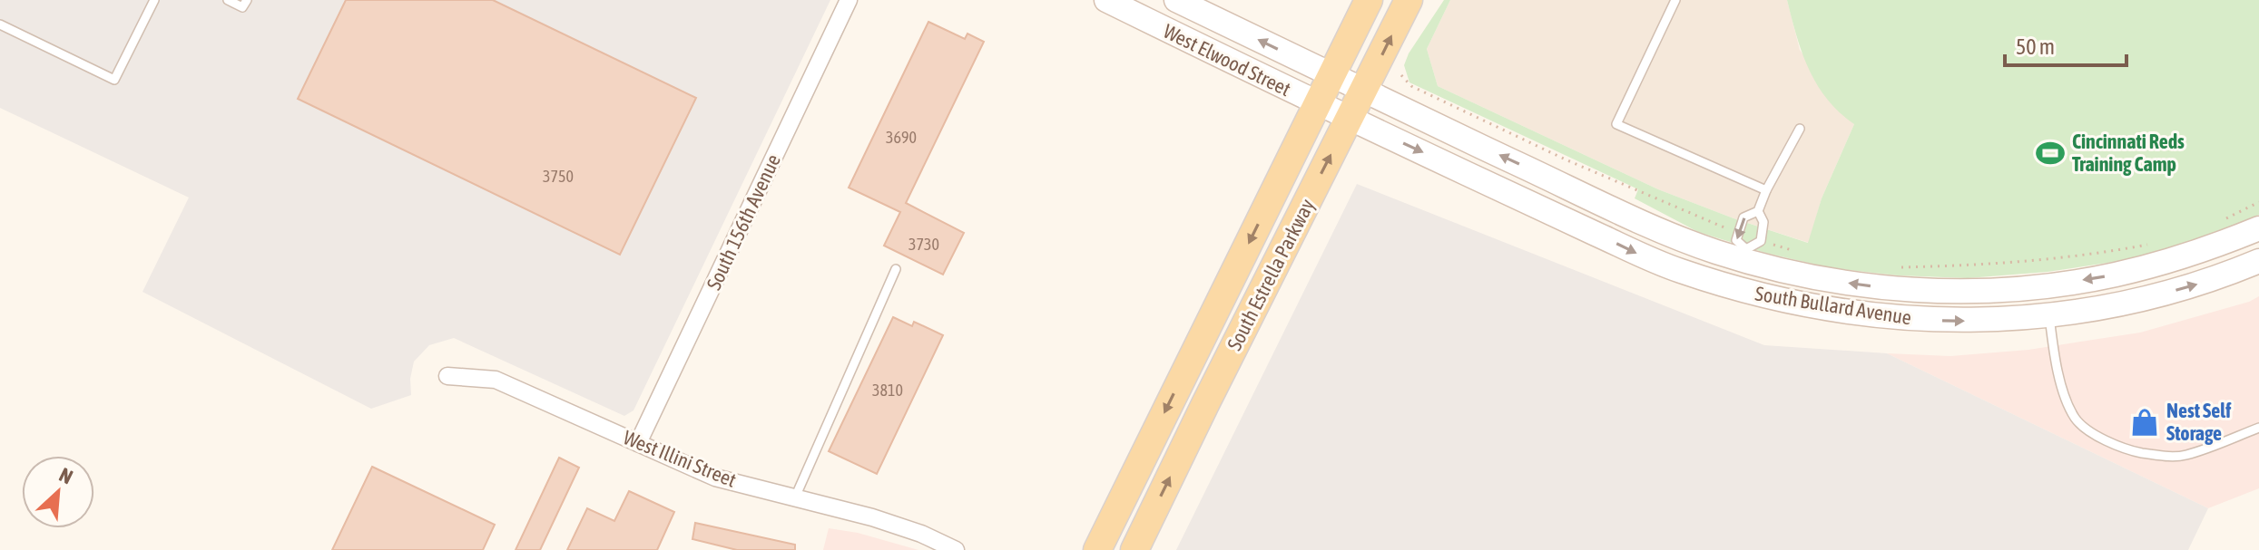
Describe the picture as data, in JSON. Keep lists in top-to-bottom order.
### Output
{
  "streets": {
    "main road": ["West Elwood Street", "South Estrella Parkway", "South Bullard Avenue"],
    "street": ["South 156th Avenue", "West Illini Street"]
  },
  "crossings": [
    ["West Elwood Street", "South Estrella Parkway"],
    ["West Elwood Street", "South Bullard Avenue"],
    ["South 156th Avenue", "West Illini Street"],
    ["South Estrella Parkway", "South Bullard Avenue"]
  ],
  "places": {
    "sports": ["Cincinnati Reds Training Camp"],
    "shop": ["Nest Self Storage"]
  },
  "house_numbers": [
    "3690",
    "3750",
    "3730",
    "3810"
  ],
  "scale_bar": "50 m",
  "north": "top right"
}
